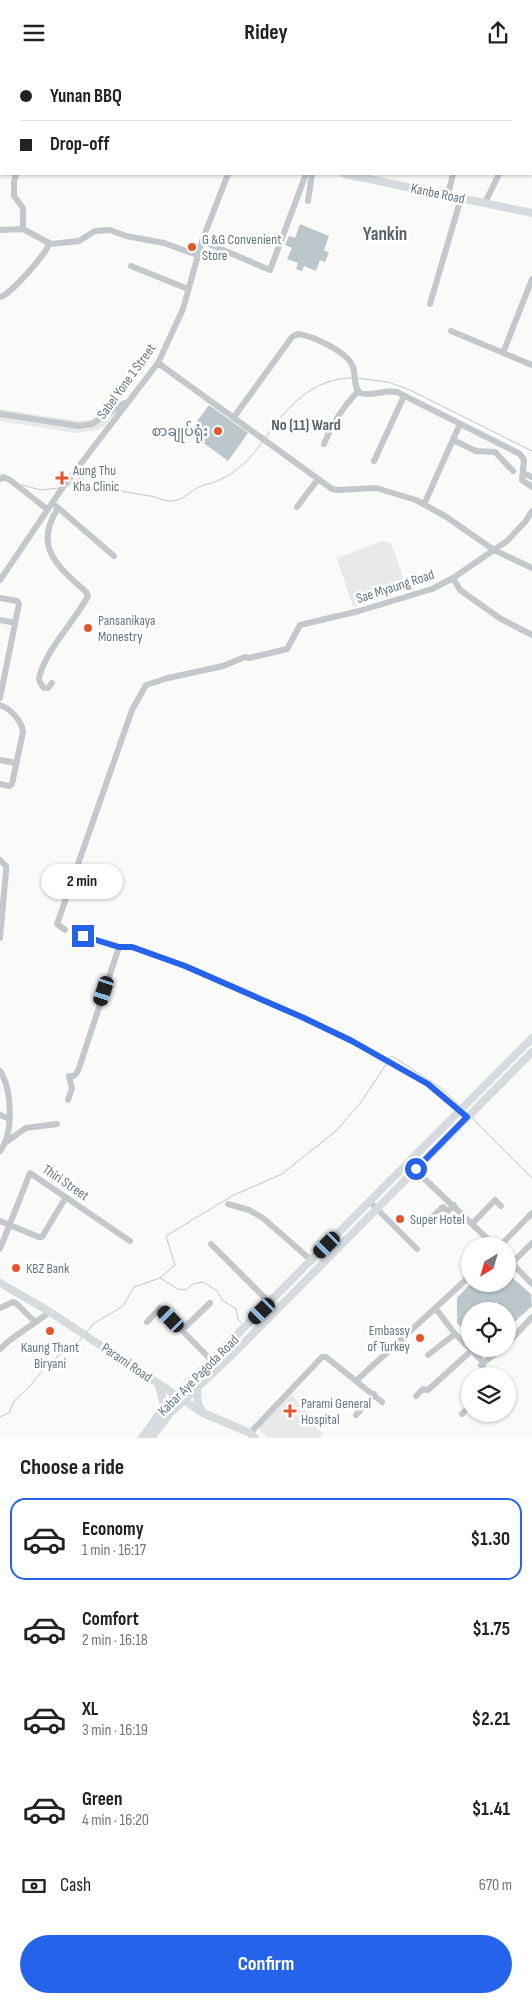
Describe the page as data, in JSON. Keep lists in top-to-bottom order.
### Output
{
  "streets": {
    "main road": ["Kanbe Road", "Parami Road", "Kabar Aye Pagoda Road"],
    "street": ["Sabel Yone 1 Street", "Sae Myaung Road", "Thiri Street"]
  },
  "crossings": [
    ["Parami Road", "Kabar Aye Pagoda Road"]
  ],
  "districts": ["Yankin", "No (11) Ward"],
  "places": {
    "other": [
      "G &G Convenient Store",
      "စာချုပ်ရုံး",
      "Pansanikaya Monestry",
      "Super Hotel",
      "KBZ Bank",
      "Kaung Thant Biryani",
      "Embassy of Turkey"
    ],
    "health": ["Aung Thu Kha Clinic", "Parami General Hospital"]
  },
  "north": "bottom left",
  "page": {
    "header": "Ridey",
    "banner": ["Yunan BBQ", "Drop-off"],
    "bubble": "2 min",
    "heading": "Choose a ride",
    "list": [
      {
        "name": "Economy",
        "note": "1 min · 16:17",
        "value": "$1.30"
      },
      {
        "name": "Comfort",
        "note": "2 min · 16:18",
        "value": "$1.75"
      },
      {
        "name": "XL",
        "note": "3 min · 16:19",
        "value": "$2.21"
      },
      {
        "name": "Green",
        "note": "4 min · 16:20",
        "value": "$1.41"
      }
    ],
    "pay": ["Cash", "670 m"],
    "buttons": "Confirm"
  }
}
